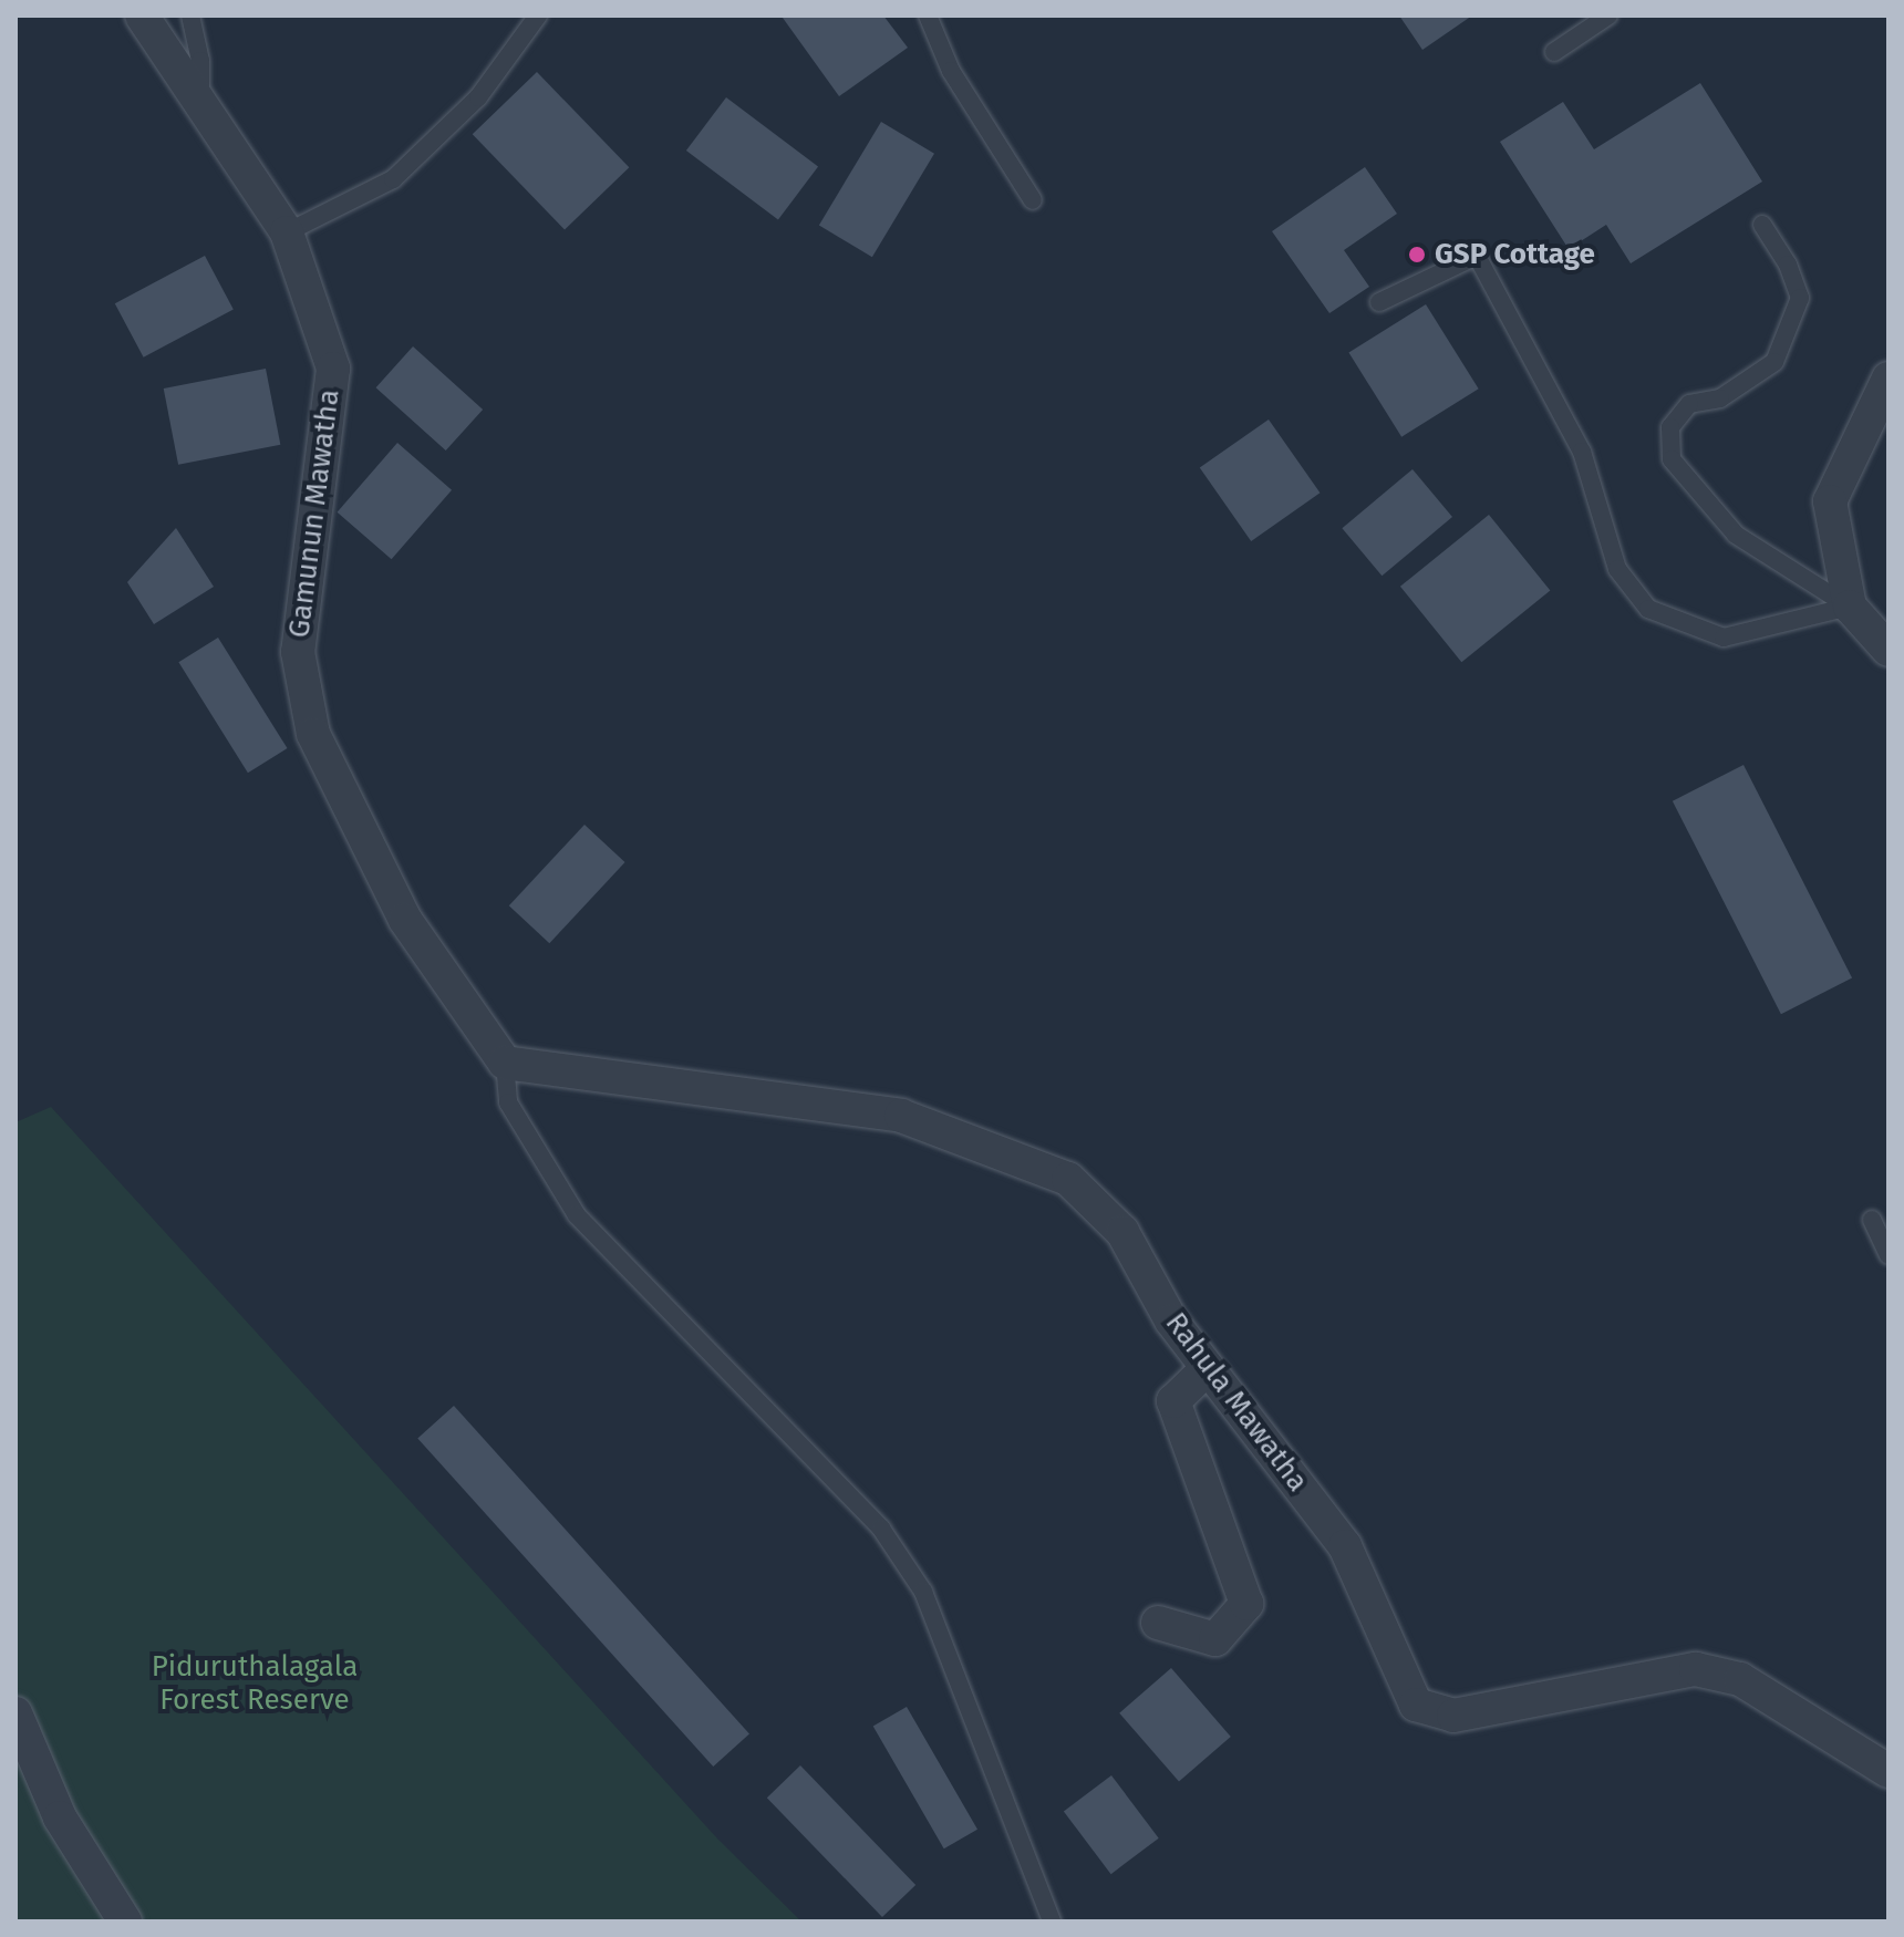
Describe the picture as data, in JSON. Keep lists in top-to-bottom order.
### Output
{
  "streets": {
    "street": ["Gamunun Mawatha", "Rahula Mawatha"]
  },
  "crossings": [
    ["Gamunun Mawatha", "Rahula Mawatha"]
  ],
  "parks": ["Piduruthalagala Forest Reserve"],
  "places": ["GSP Cottage"]
}
